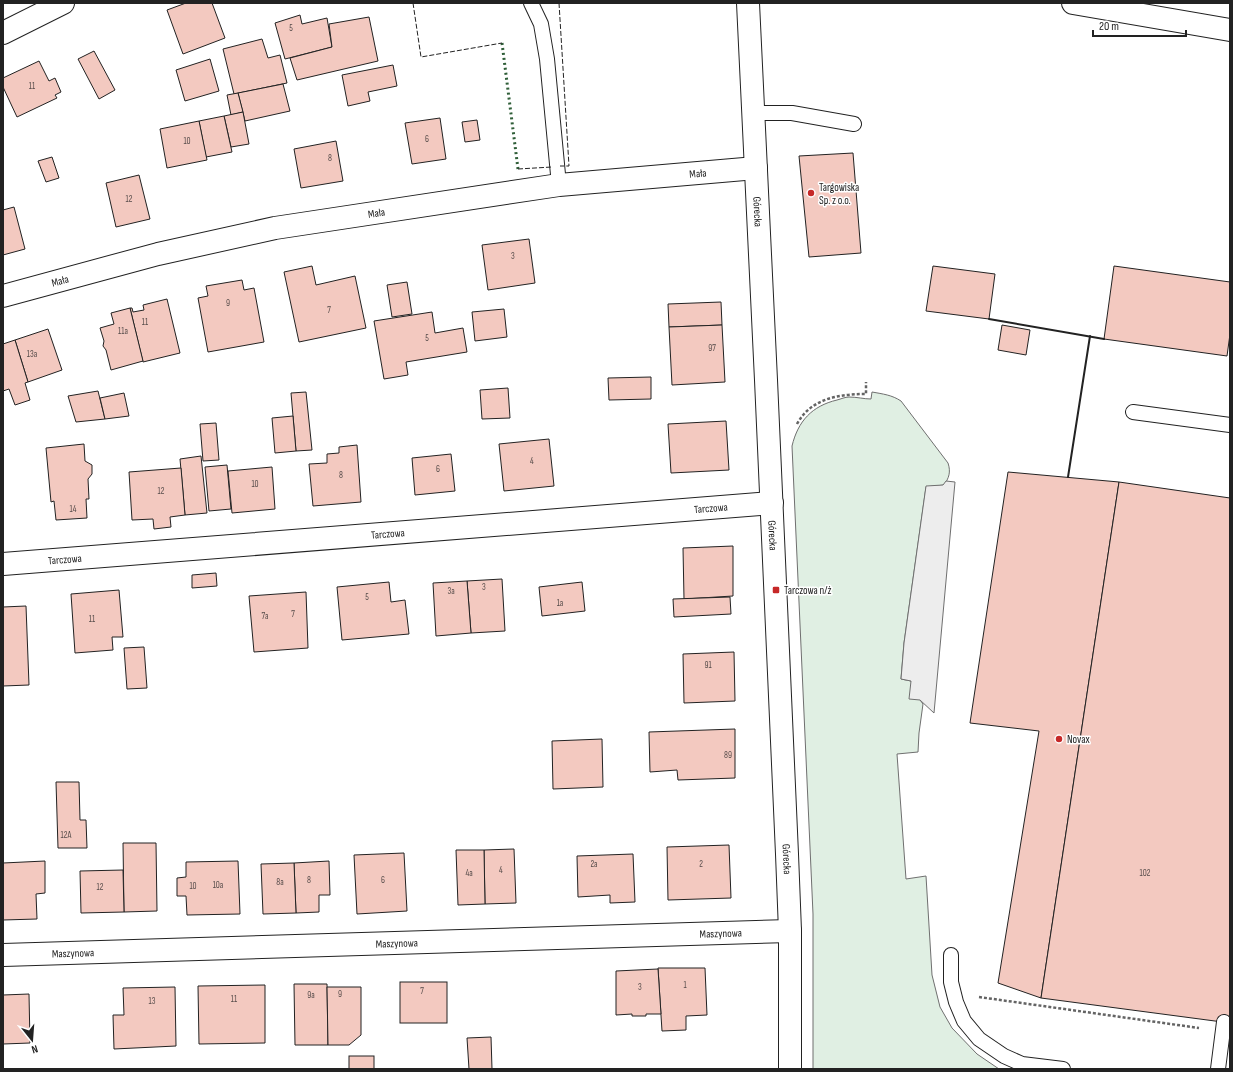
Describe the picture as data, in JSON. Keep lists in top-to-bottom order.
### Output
{
  "streets": {
    "street": [
      "Mała",
      "Górecka",
      "Tarczowa",
      "Maszynowa"
    ]
  },
  "crossings": [
    ["Mała", "Górecka"],
    ["Górecka", "Tarczowa"],
    ["Górecka", "Maszynowa"]
  ],
  "places": {
    "other": ["Targowiska Sp. z o.o.", "Novax"],
    "transit": ["Tarczowa n/ż"]
  },
  "house_numbers": [
    "5",
    "11",
    "6",
    "10",
    "8",
    "12",
    "3",
    "9",
    "7",
    "11",
    "11a",
    "5",
    "97",
    "13a",
    "4",
    "6",
    "8",
    "10",
    "12",
    "14",
    "3",
    "3a",
    "5",
    "1a",
    "7",
    "7a",
    "11",
    "91",
    "89",
    "12A",
    "2a",
    "2",
    "4",
    "4a",
    "102",
    "8",
    "6",
    "8a",
    "10a",
    "10",
    "12",
    "1",
    "3",
    "7",
    "9",
    "9a",
    "11",
    "13"
  ],
  "scale_bar": "20 m",
  "north": "bottom"
}
